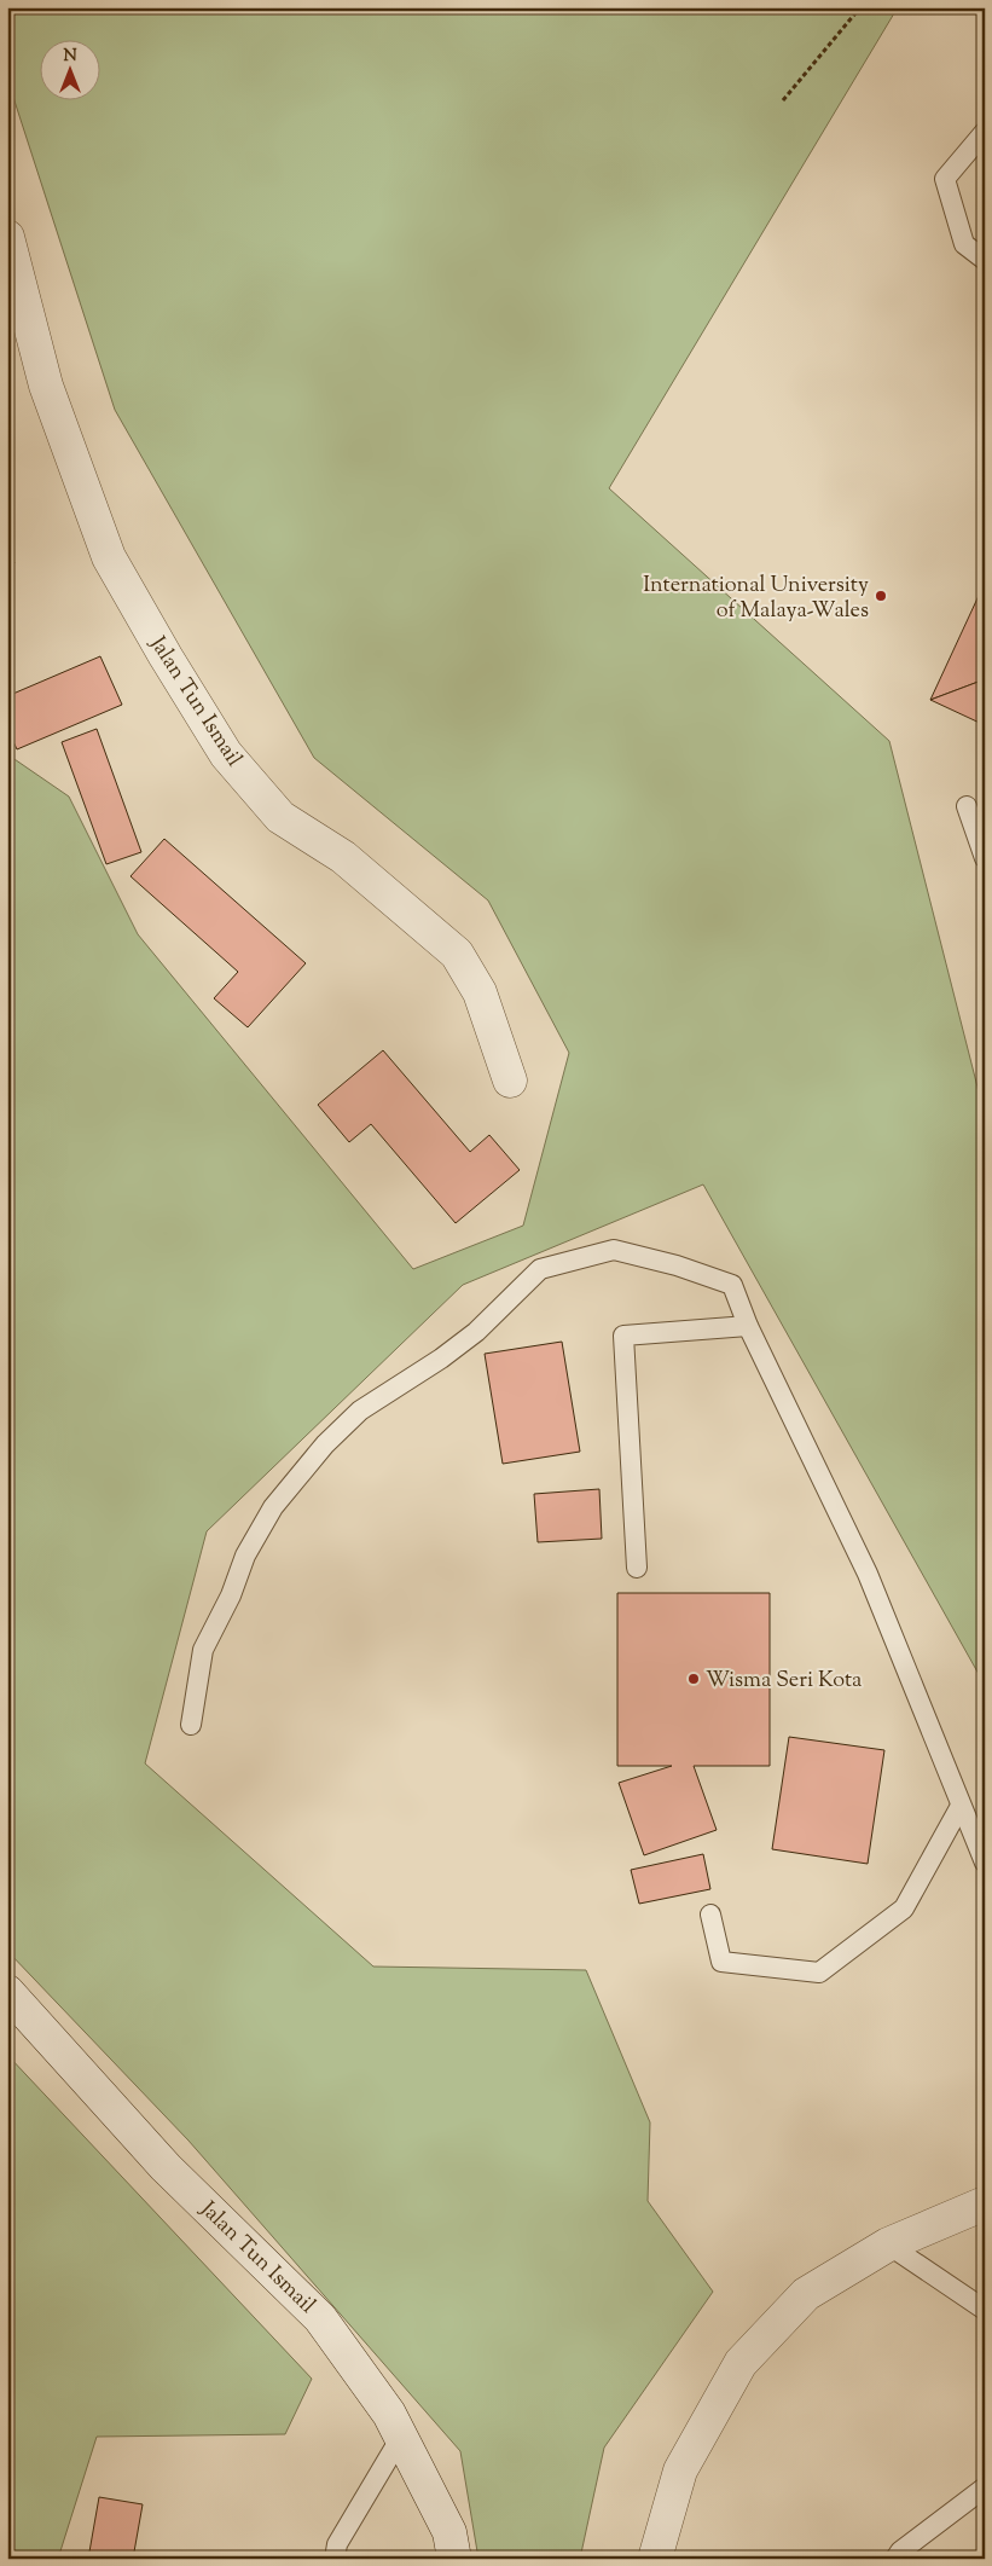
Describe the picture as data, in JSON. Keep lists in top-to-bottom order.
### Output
{
  "streets": {
    "street": ["Jalan Tun Ismail"]
  },
  "places": ["International University of Malaya-Wales", "Wisma Seri Kota"],
  "north": "top"
}
